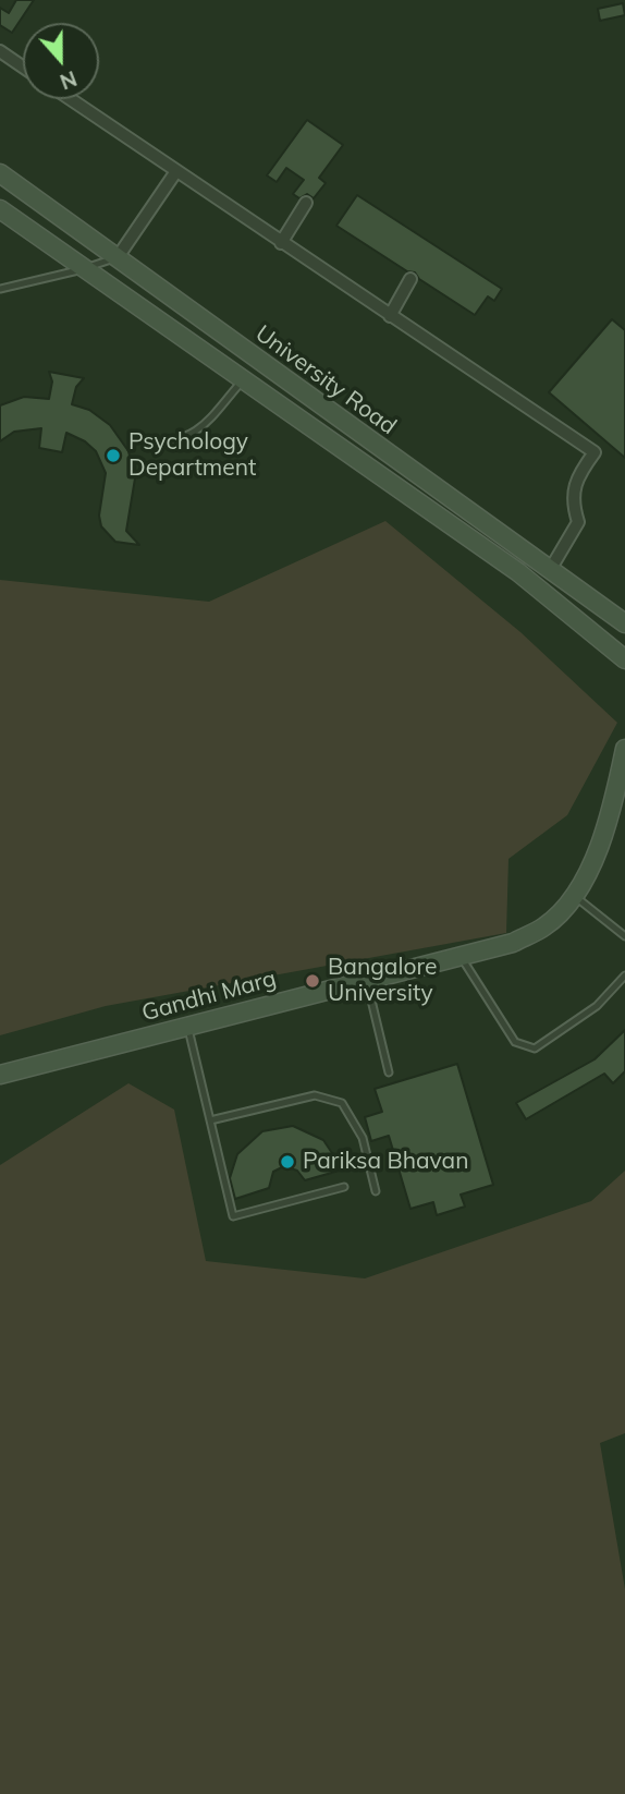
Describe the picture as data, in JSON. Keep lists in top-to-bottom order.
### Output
{
  "streets": {
    "main road": ["University Road", "Gandhi Marg"]
  },
  "places": ["Psychology Department", "Bangalore University", "Pariksa Bhavan"],
  "north": "bottom"
}
